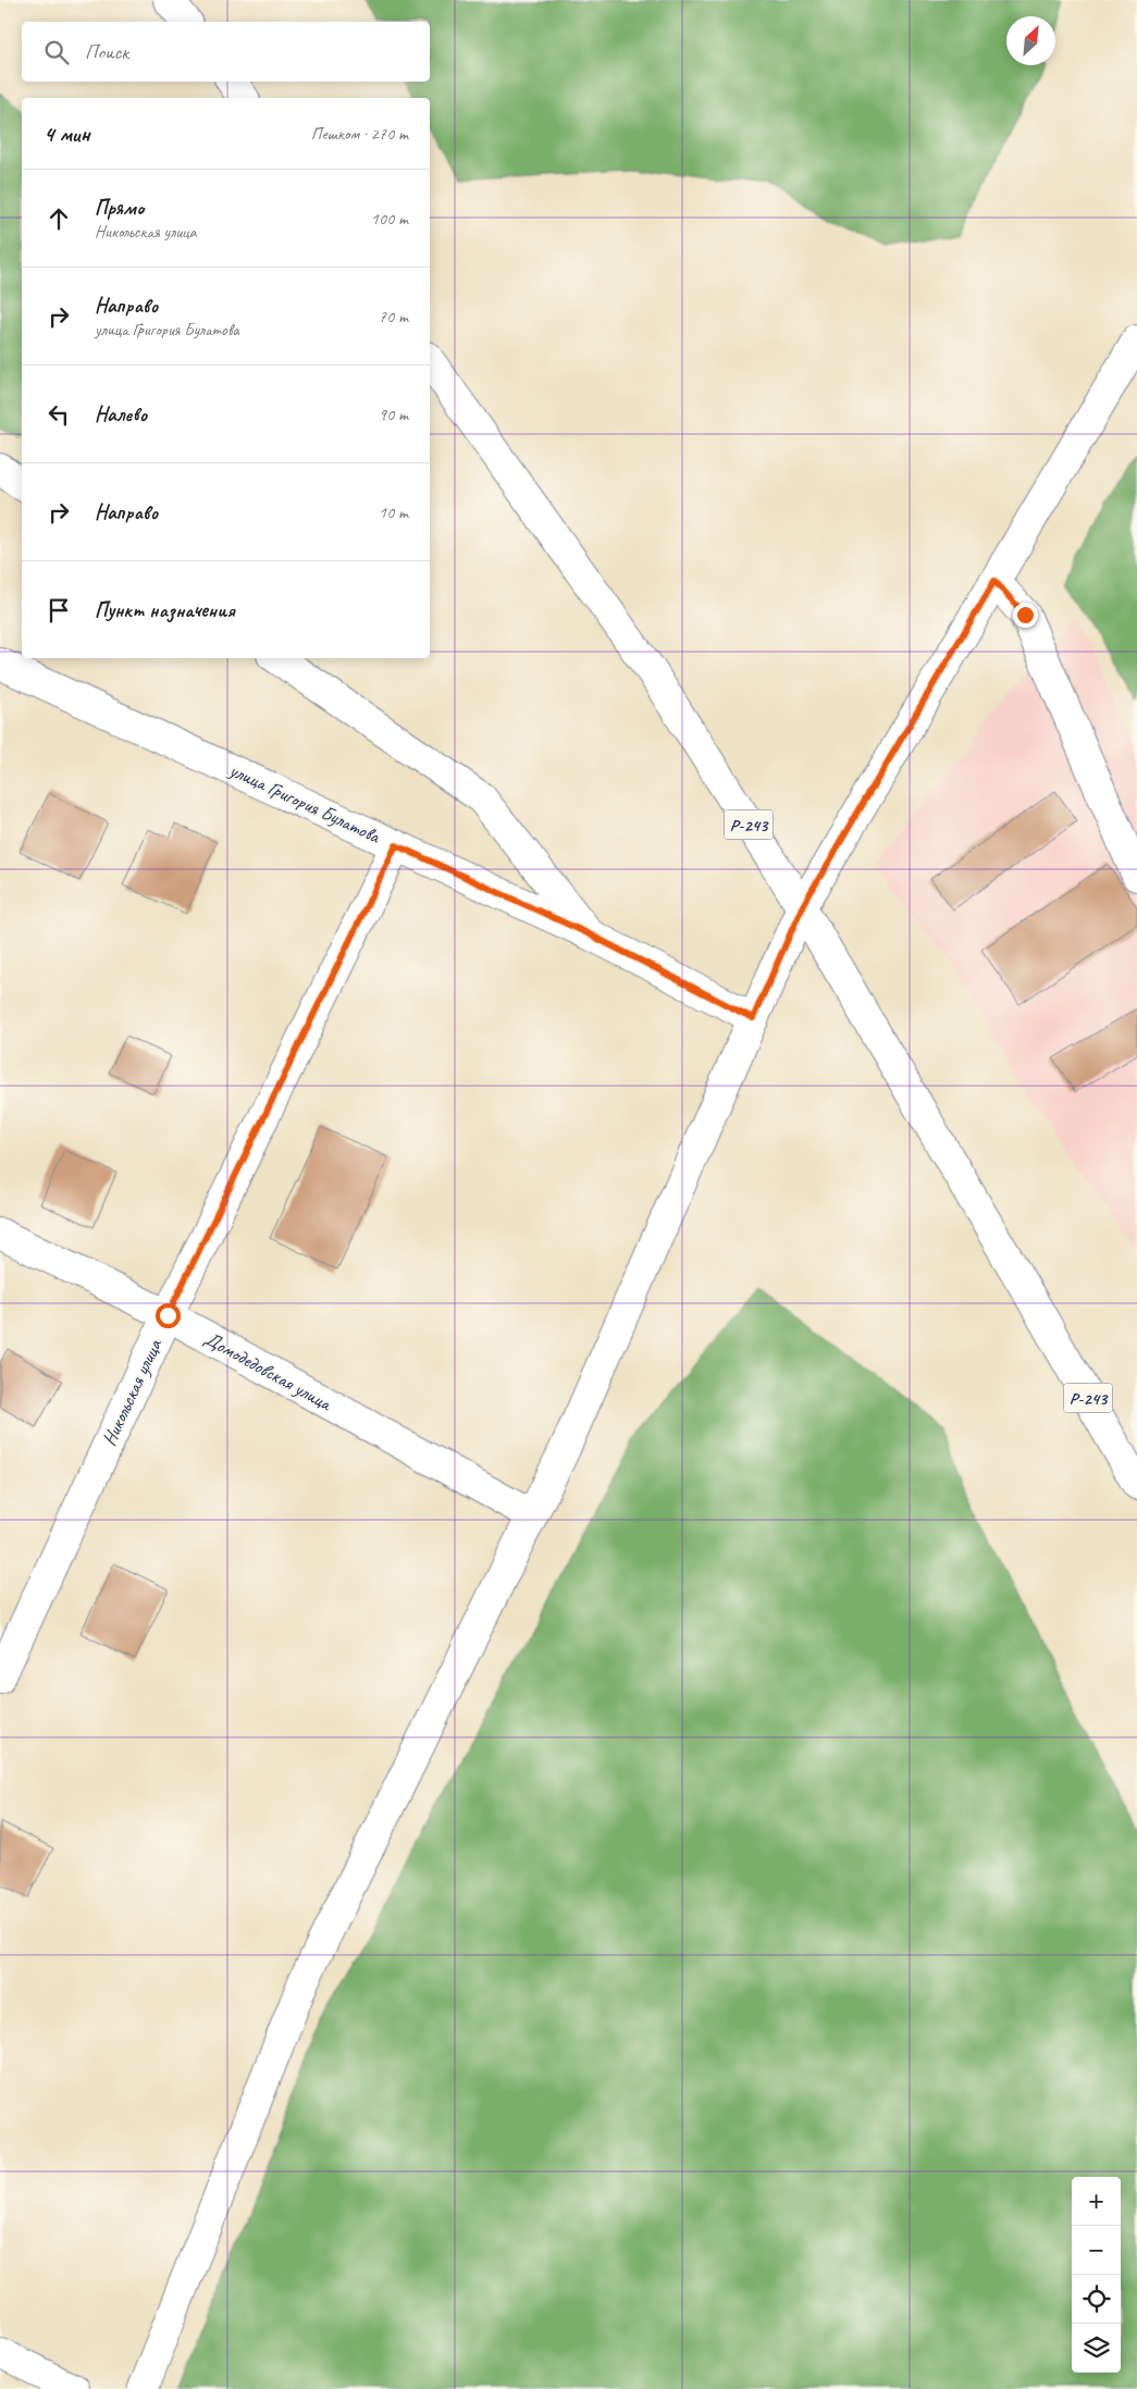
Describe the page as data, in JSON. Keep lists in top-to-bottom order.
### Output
{
  "streets": {
    "main road": [
      "улица Григория Булатова",
      "Р-243",
      "Домодедовская улица",
      "Никольская улица"
    ]
  },
  "crossings": [
    ["улица Григория Булатова", "Никольская улица"],
    ["Домодедовская улица", "Никольская улица"]
  ],
  "north": "top right",
  "page": {
    "search": "Поиск",
    "heading": ["4 мин", "Пешком · 270 m"],
    "list": [
      ["Прямо", "Никольская улица", "100 m"],
      ["Направо", "улица Григория Булатова", "70 m"],
      ["Налево", "90 m"],
      ["Направо", "10 m"],
      "Пункт назначения"
    ],
    "map_buttons": ["+", "−"]
  }
}
